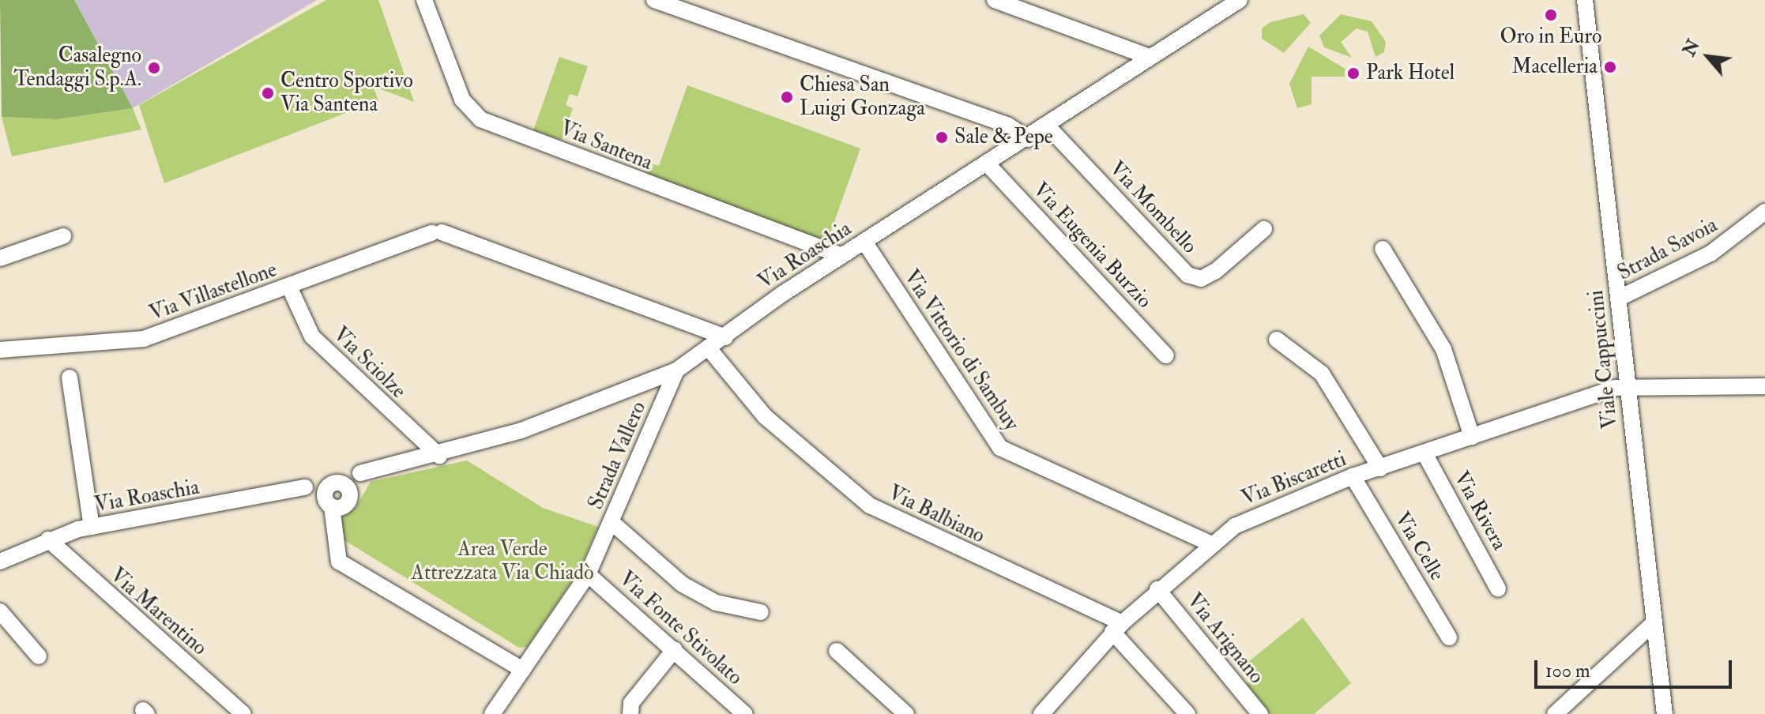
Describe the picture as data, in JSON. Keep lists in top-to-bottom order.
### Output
{
  "streets": {
    "street": [
      "Via Santena",
      "Via Mombello",
      "Via Eugenia Burzio",
      "Strada Savoia",
      "Via Roaschia",
      "Via Villastellone",
      "Via Vittorio di Sambuy",
      "Viale Cappuccini",
      "Via Sciolze",
      "Strada Vallero",
      "Via Biscaretti",
      "Via Rivera",
      "Via Balbiano",
      "Via Celle",
      "Via Marentino",
      "Via Fonte Stivolato",
      "Via Arignano"
    ]
  },
  "crossings": [
    ["Via Santena", "Via Roaschia"],
    ["Via Mombello", "Via Roaschia"],
    ["Via Eugenia Burzio", "Via Roaschia"],
    ["Strada Savoia", "Viale Cappuccini"],
    ["Via Roaschia", "Via Villastellone"],
    ["Via Roaschia", "Via Vittorio di Sambuy"],
    ["Via Roaschia", "Via Sciolze"],
    ["Via Roaschia", "Strada Vallero"],
    ["Via Roaschia", "Via Balbiano"],
    ["Via Roaschia", "Via Marentino"],
    ["Via Villastellone", "Via Sciolze"],
    ["Via Vittorio di Sambuy", "Via Biscaretti"],
    ["Viale Cappuccini", "Via Biscaretti"],
    ["Strada Vallero", "Via Fonte Stivolato"],
    ["Via Biscaretti", "Via Rivera"],
    ["Via Biscaretti", "Via Balbiano"],
    ["Via Biscaretti", "Via Celle"],
    ["Via Biscaretti", "Via Arignano"]
  ],
  "parks": ["Area Verde Attrezzata Via Chiadò"],
  "places": [
    "Oro in Euro",
    "Macelleria",
    "Casalegno Tendaggi S.p.A.",
    "Park Hotel",
    "Centro Sportivo Via Santena",
    "Chiesa San Luigi Gonzaga",
    "Sale & Pepe"
  ],
  "scale_bar": "100 m",
  "north": "top left"
}
